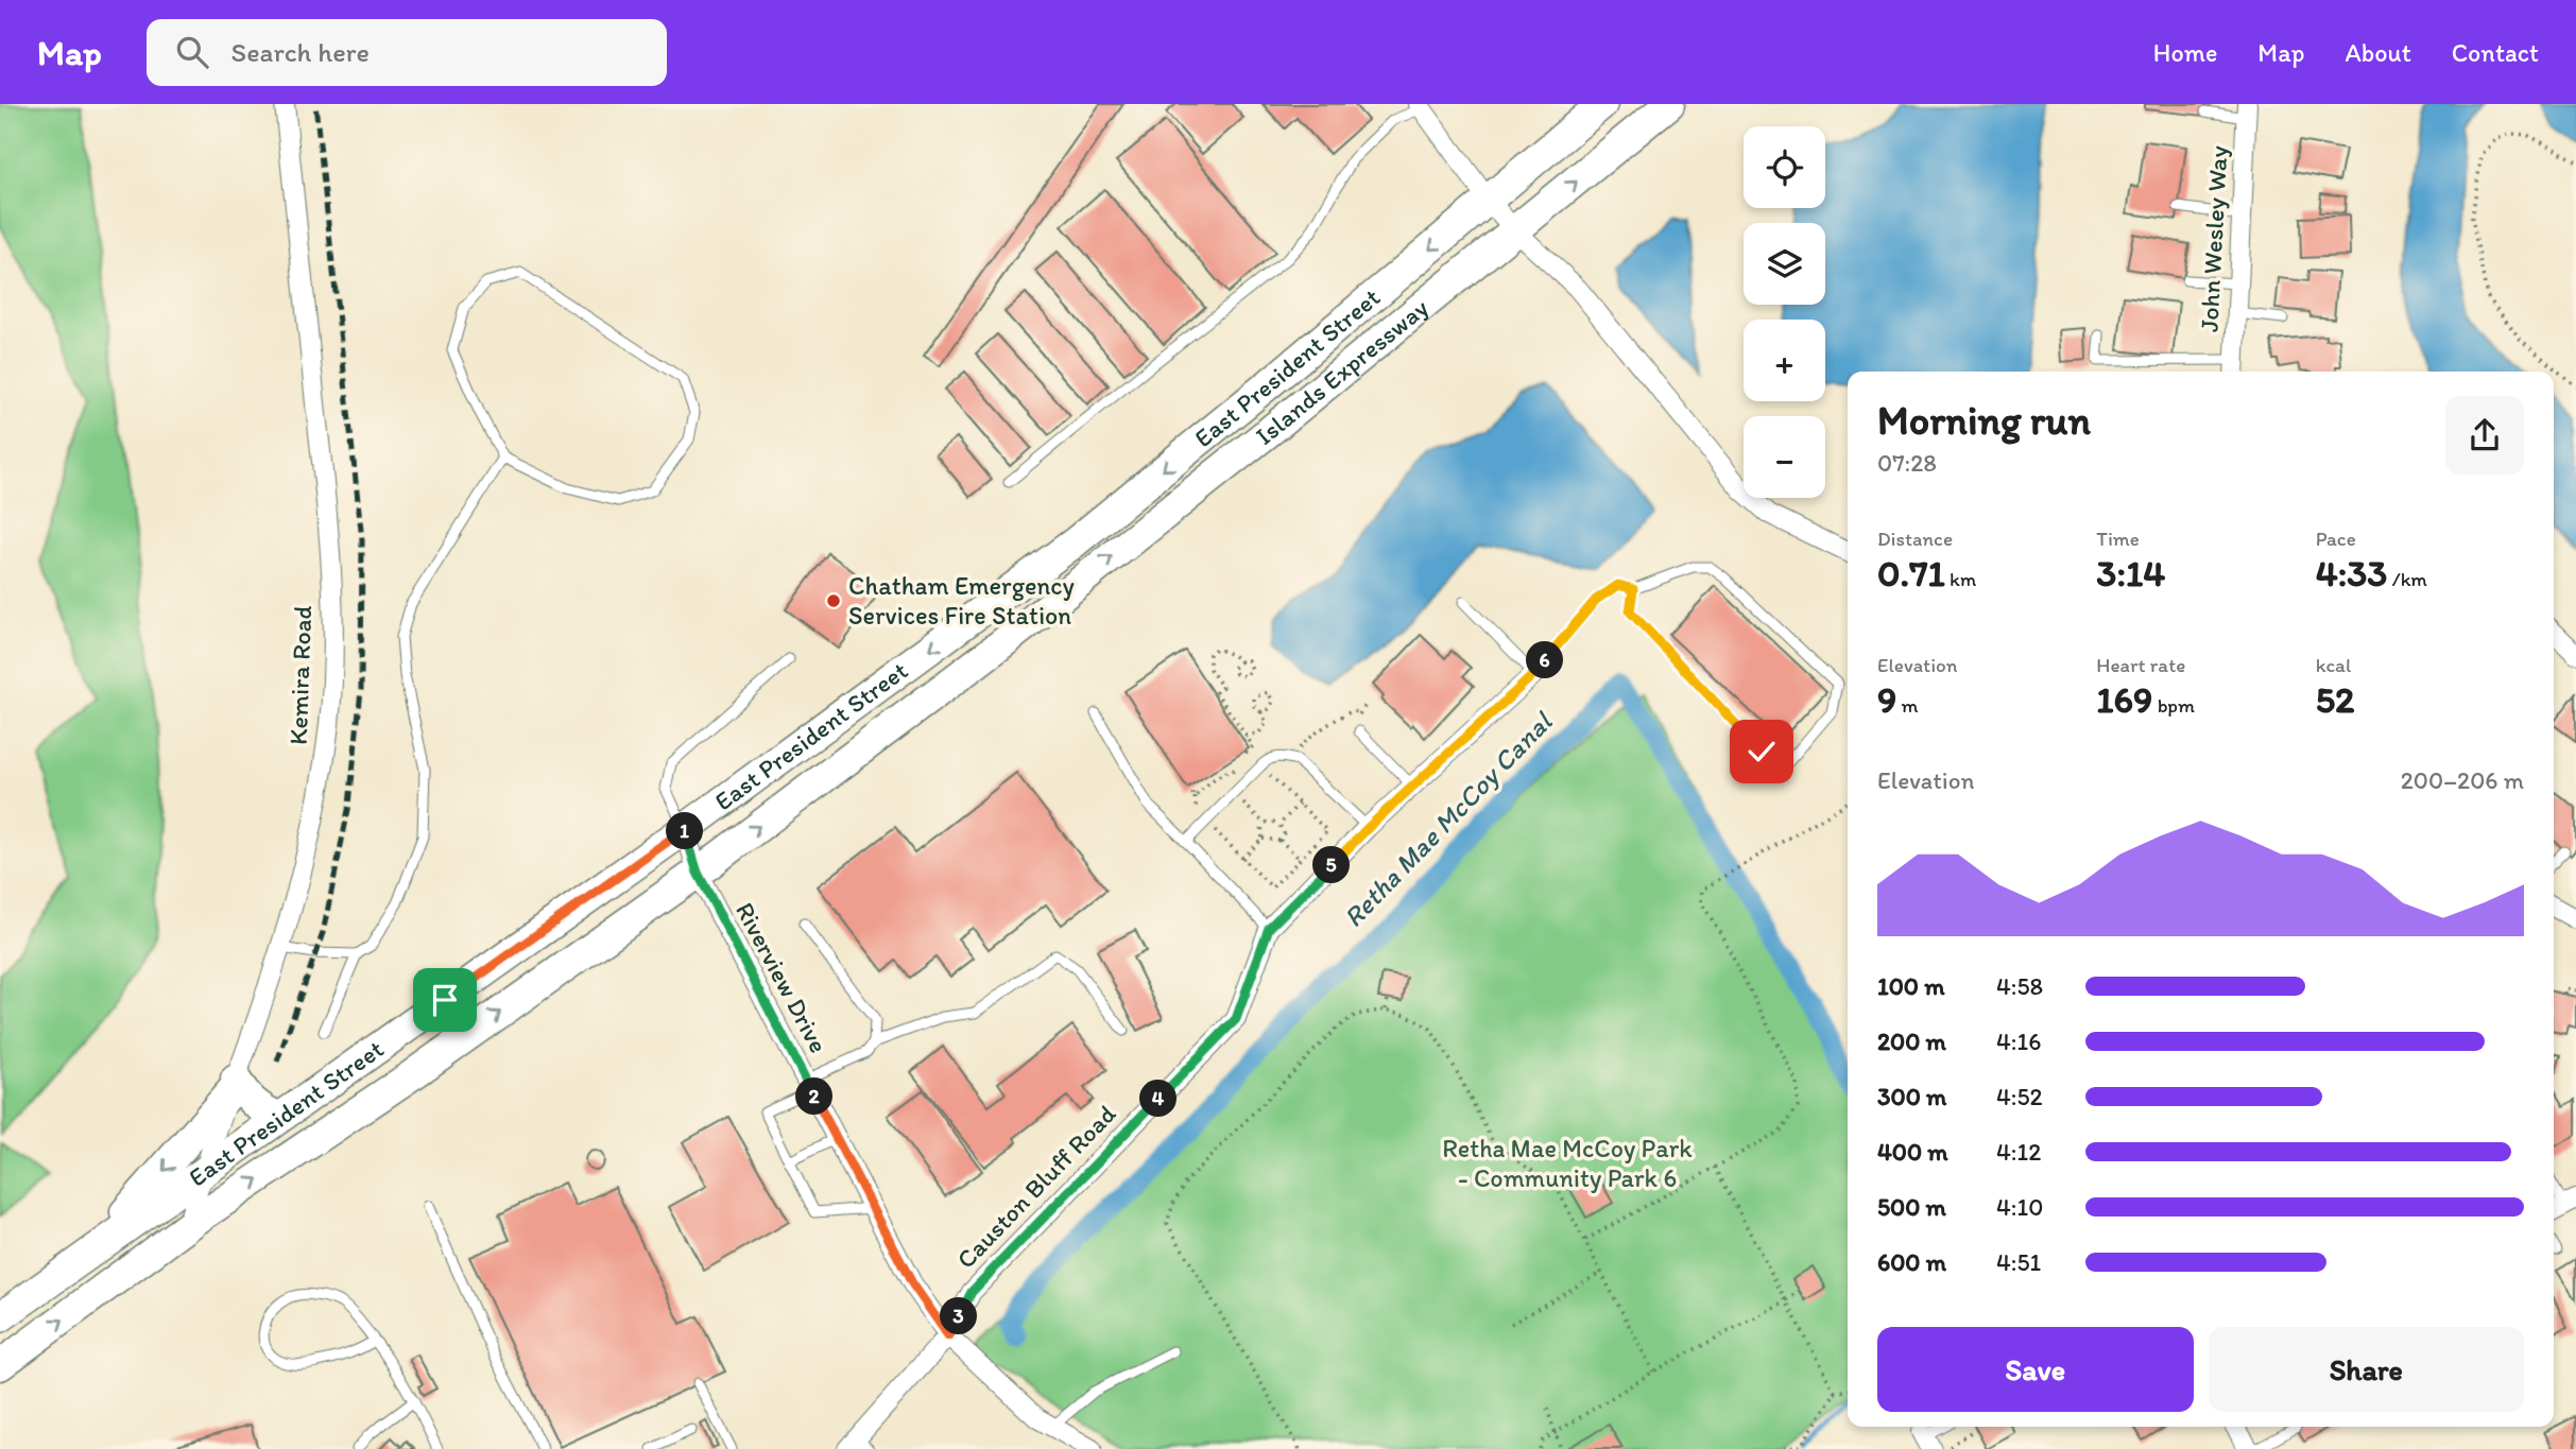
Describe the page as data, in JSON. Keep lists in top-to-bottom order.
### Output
{
  "streets": {
    "main road": ["East President Street", "Islands Expressway"],
    "street": [
      "John Wesley Way",
      "Kemira Road",
      "Riverview Drive",
      "Causton Bluff Road"
    ]
  },
  "crossings": [
    ["East President Street", "Islands Expressway"],
    ["East President Street", "Kemira Road"],
    ["East President Street", "Riverview Drive"],
    ["Riverview Drive", "Causton Bluff Road"]
  ],
  "one_way": ["Islands Expressway"],
  "water": ["Retha Mae McCoy Canal"],
  "parks": ["Retha Mae McCoy Park - Community Park 6"],
  "places": ["Chatham Emergency Services Fire Station"],
  "page": {
    "header": "Map",
    "search": "Search here",
    "nav": [
      "Home",
      "Map",
      "About",
      "Contact"
    ],
    "map_buttons": ["+", "−"],
    "heading": ["Morning run", "07:28"],
    "stats": [
      ["Distance", "0.71 km"],
      ["Time", "3:14"],
      ["Pace", "4:33 /km"],
      ["Elevation", "9 m"],
      ["Heart rate", "169 bpm"],
      ["kcal", "52"]
    ],
    "pins": [
      "6",
      "1",
      "5",
      "2",
      "4",
      "3"
    ],
    "chart": ["Elevation", "200–206 m"],
    "list": [
      {
        "name": "100 m",
        "note": "4:58"
      },
      {
        "name": "200 m",
        "note": "4:16"
      },
      {
        "name": "300 m",
        "note": "4:52"
      },
      {
        "name": "400 m",
        "note": "4:12"
      },
      {
        "name": "500 m",
        "note": "4:10"
      },
      {
        "name": "600 m",
        "note": "4:51"
      }
    ],
    "buttons": ["Save", "Share"]
  }
}
